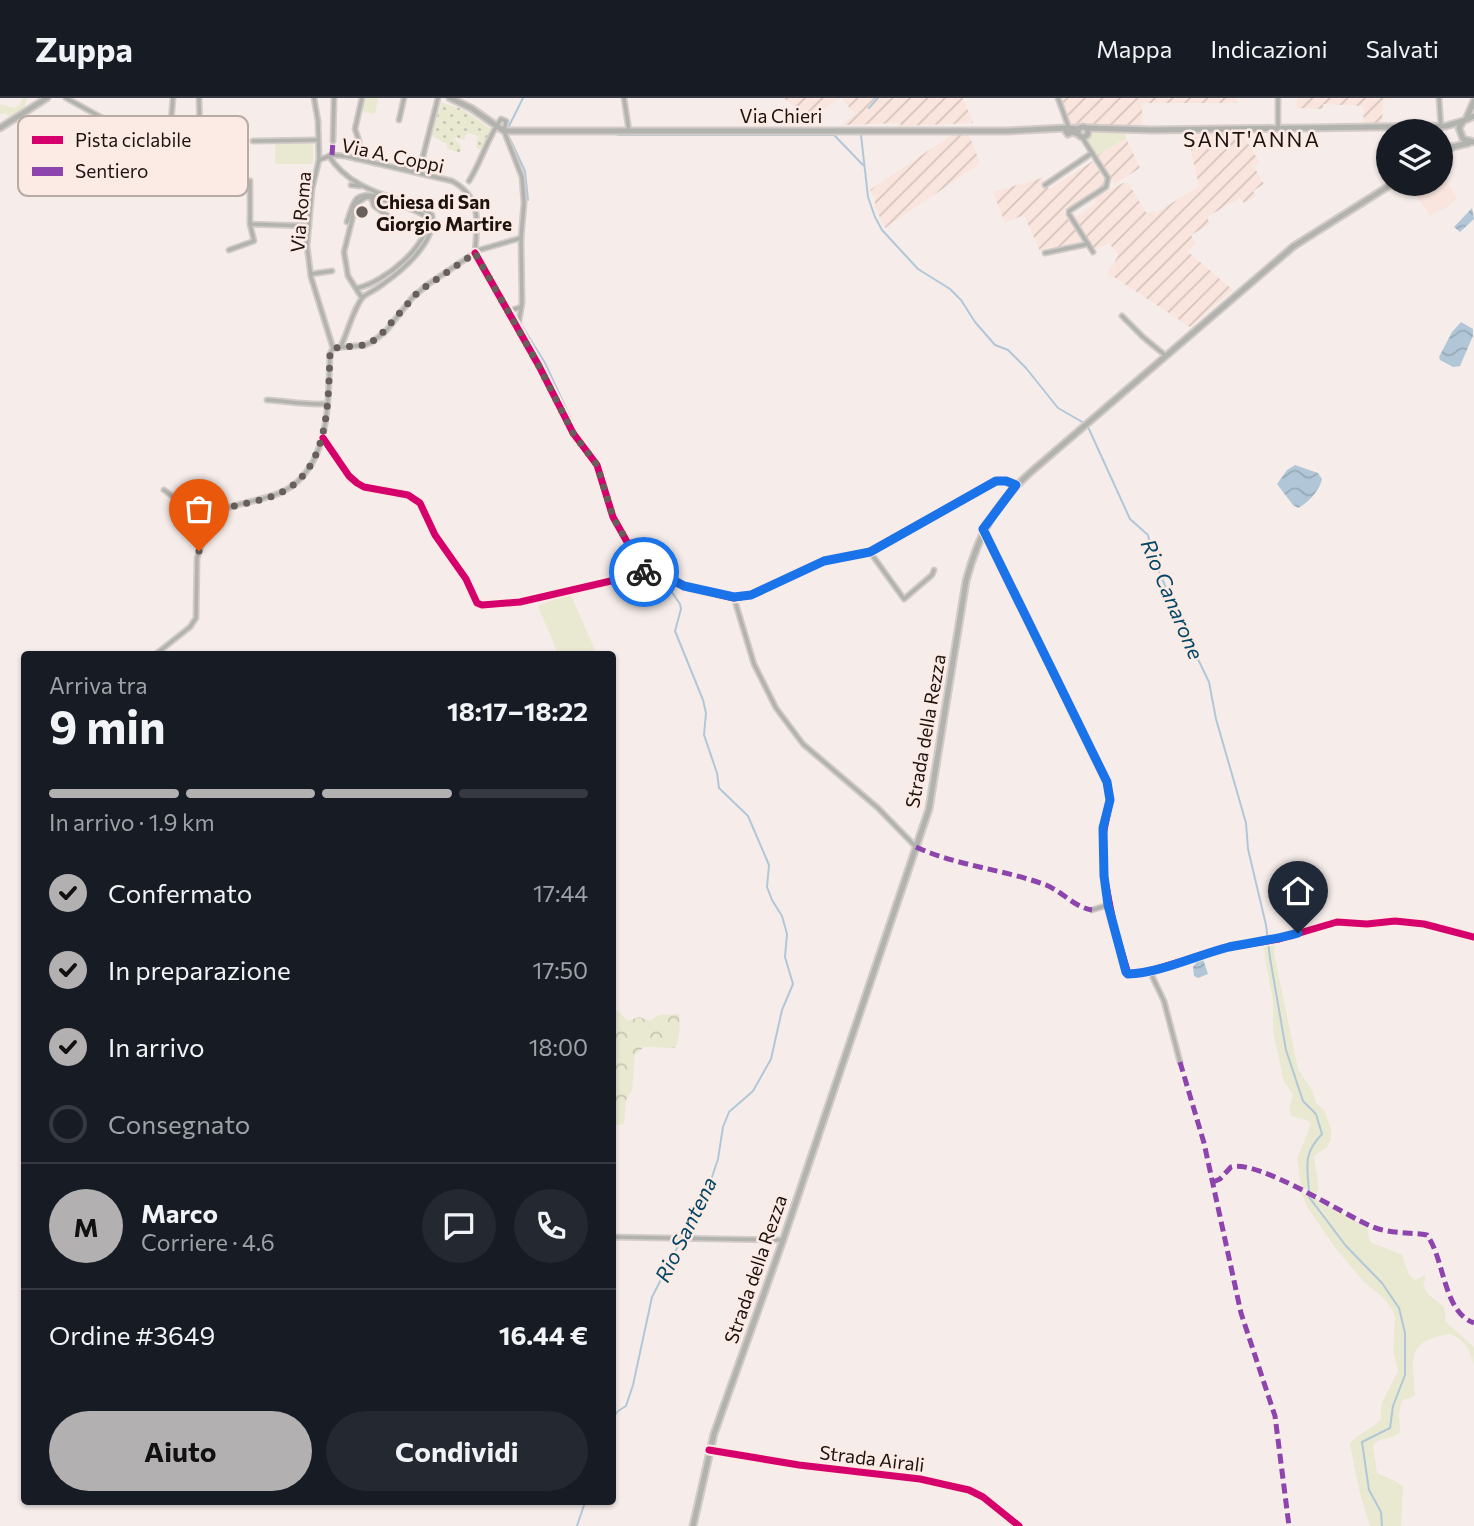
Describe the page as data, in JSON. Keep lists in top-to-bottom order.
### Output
{
  "streets": {
    "main road": ["Via Chieri", "Strada della Rezza"],
    "street": ["Via A. Coppi", "Via Roma", "Strada Airali"]
  },
  "crossings": [
    ["Via A. Coppi", "Via Roma"],
    ["Strada della Rezza", "Strada Airali"]
  ],
  "districts": ["SANT'ANNA"],
  "water": ["Rio Canarone", "Rio Santena"],
  "places": ["Chiesa di San Giorgio Martire"],
  "legend": ["Pista ciclabile", "Sentiero"],
  "page": {
    "header": "Zuppa",
    "nav": ["Mappa", "Indicazioni", "Salvati"],
    "heading": ["9 min", "Arriva tra", "18:17–18:22"],
    "panel": [
      "Marco",
      "Corriere · 4.6",
      "Ordine #3649",
      "16.44 €"
    ],
    "bar": "In arrivo · 1.9 km",
    "list": [
      ["Confermato", "17:44"],
      ["In preparazione", "17:50"],
      ["In arrivo", "18:00"],
      "Consegnato"
    ],
    "round": "M",
    "buttons": ["Aiuto", "Condividi"]
  }
}
